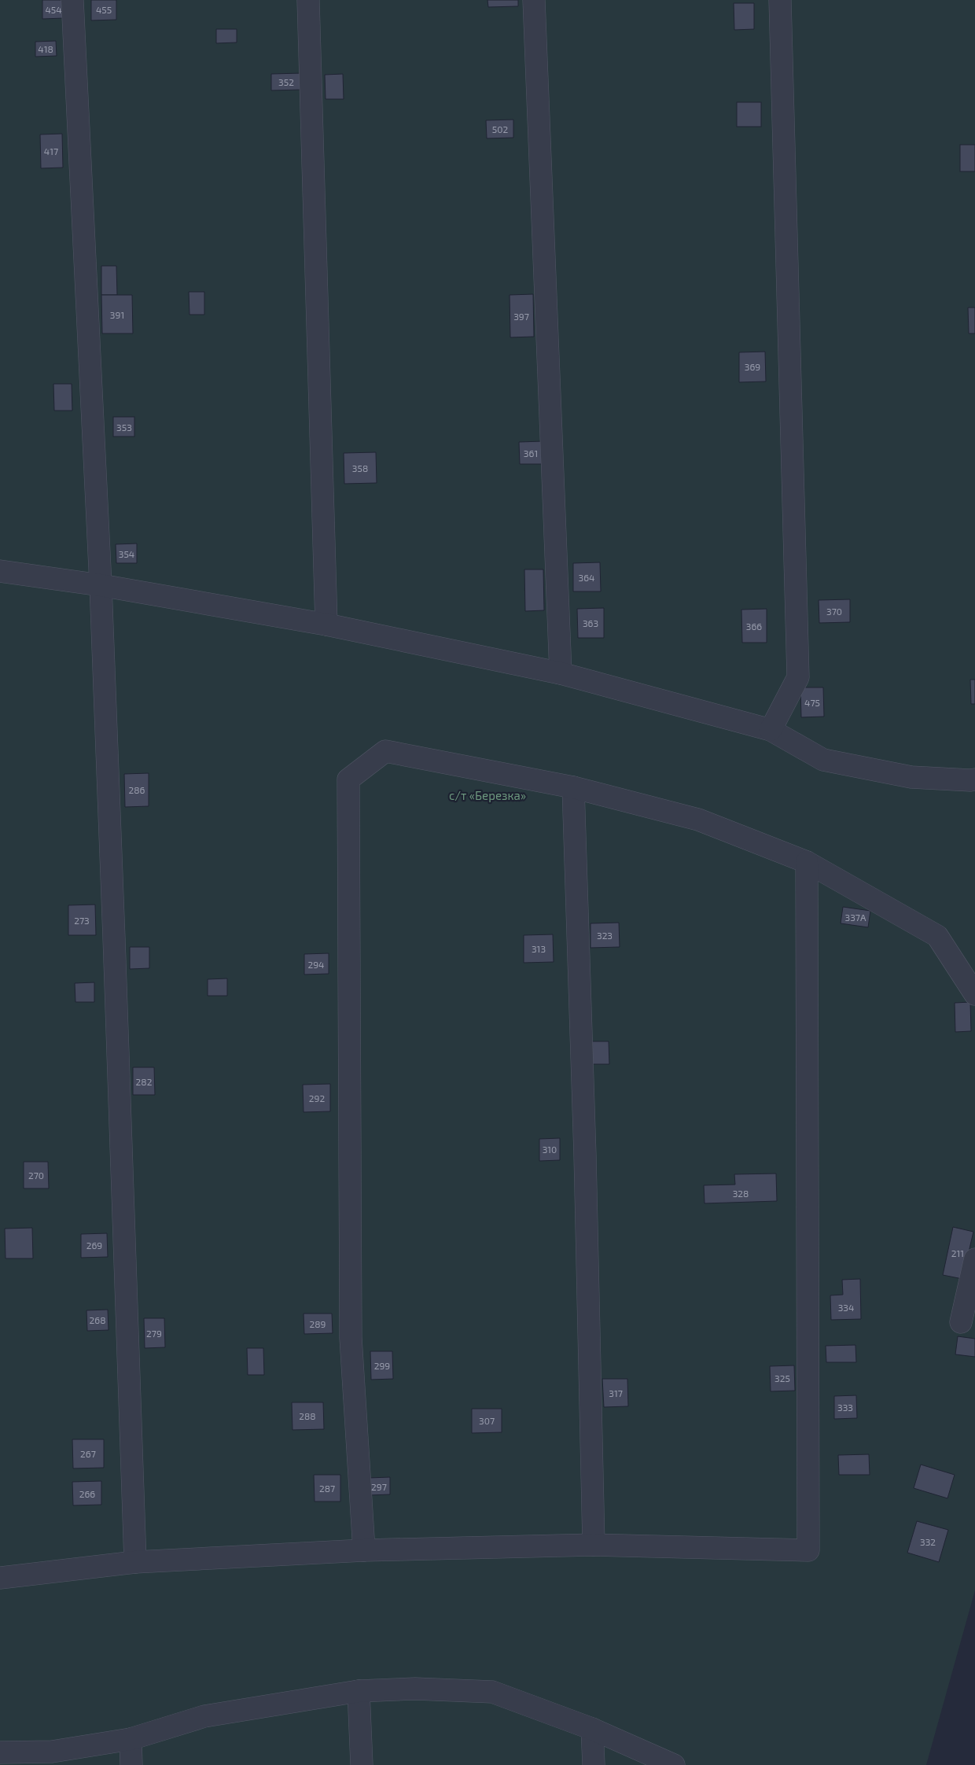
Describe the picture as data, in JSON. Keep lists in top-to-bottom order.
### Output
{
  "parks": ["с/т «Березка»"],
  "house_numbers": [
    "454",
    "455",
    "418",
    "352",
    "502",
    "417",
    "391",
    "397",
    "369",
    "353",
    "361",
    "358",
    "354",
    "364",
    "370",
    "363",
    "366",
    "475",
    "286",
    "337А",
    "273",
    "323",
    "313",
    "294",
    "282",
    "292",
    "310",
    "270",
    "328",
    "269",
    "211",
    "334",
    "268",
    "289",
    "279",
    "299",
    "325",
    "317",
    "333",
    "288",
    "307",
    "267",
    "297",
    "287",
    "266",
    "332"
  ]
}
